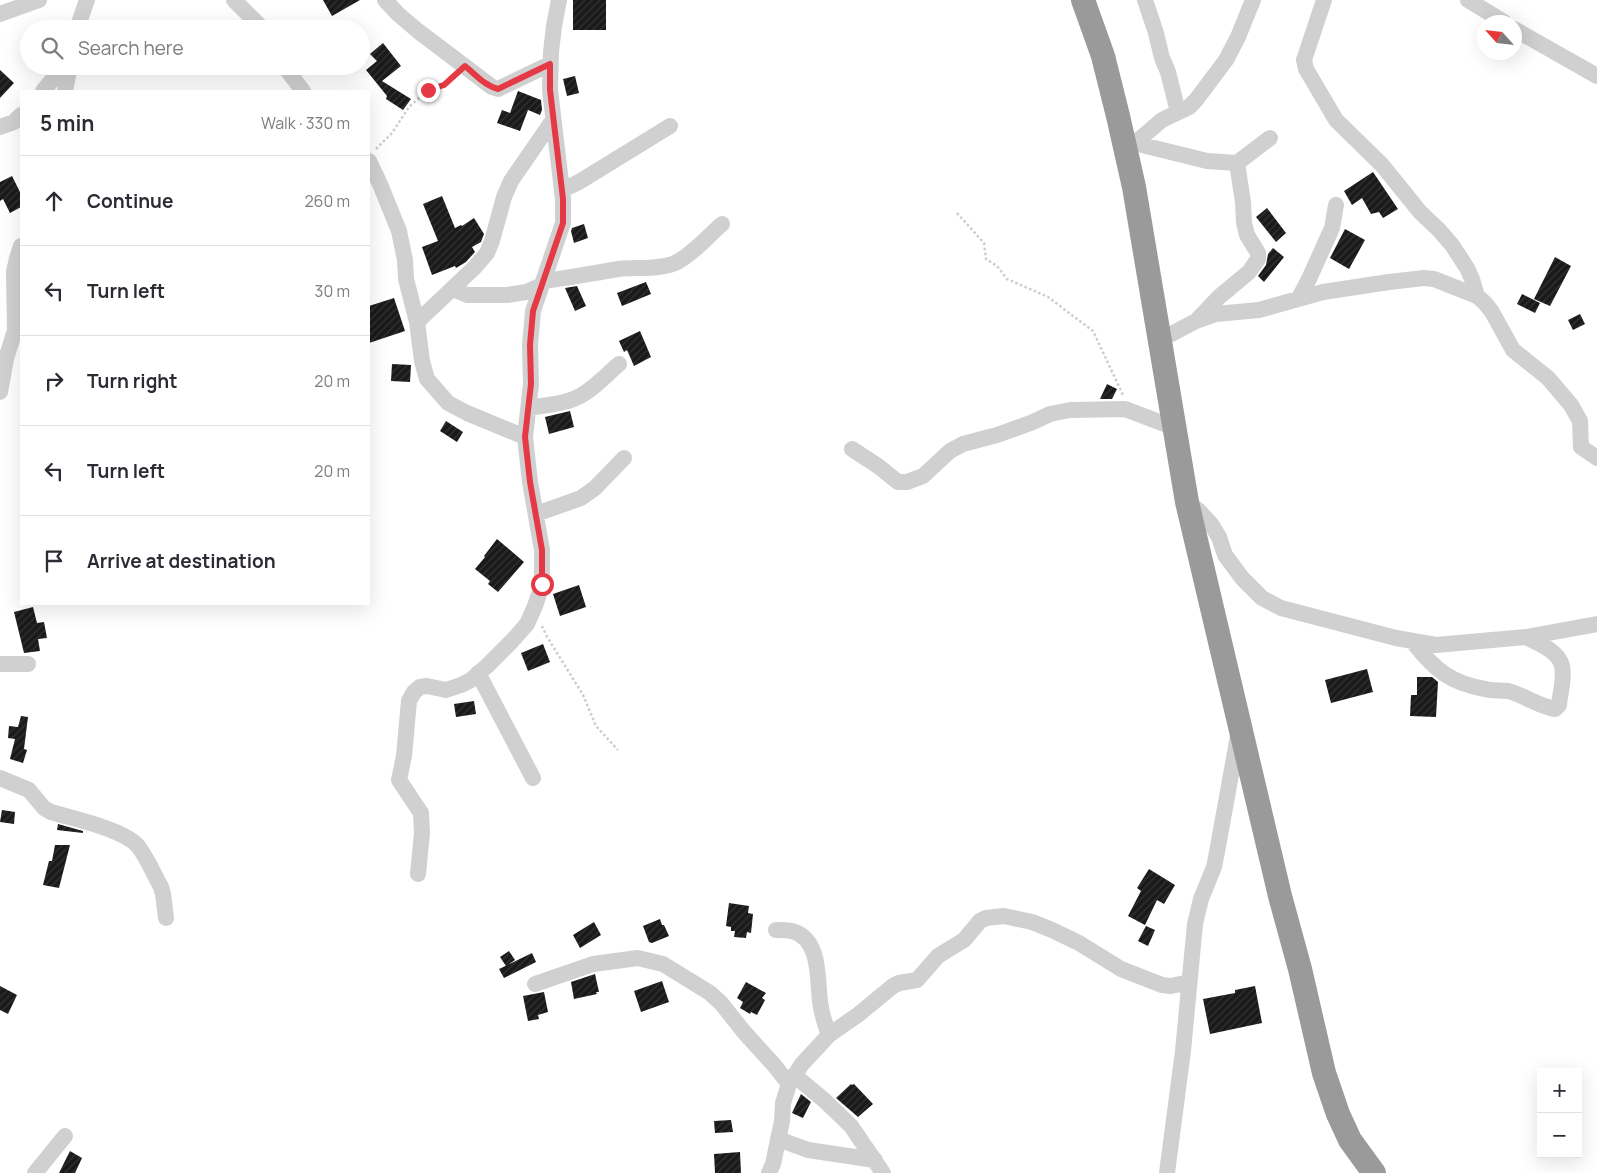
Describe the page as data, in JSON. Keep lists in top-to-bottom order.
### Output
{
  "north": "top left",
  "page": {
    "search": "Search here",
    "heading": ["5 min", "Walk · 330 m"],
    "list": [
      ["Continue", "260 m"],
      ["Turn left", "30 m"],
      ["Turn right", "20 m"],
      ["Turn left", "20 m"],
      "Arrive at destination"
    ],
    "map_buttons": ["+", "−"]
  }
}
